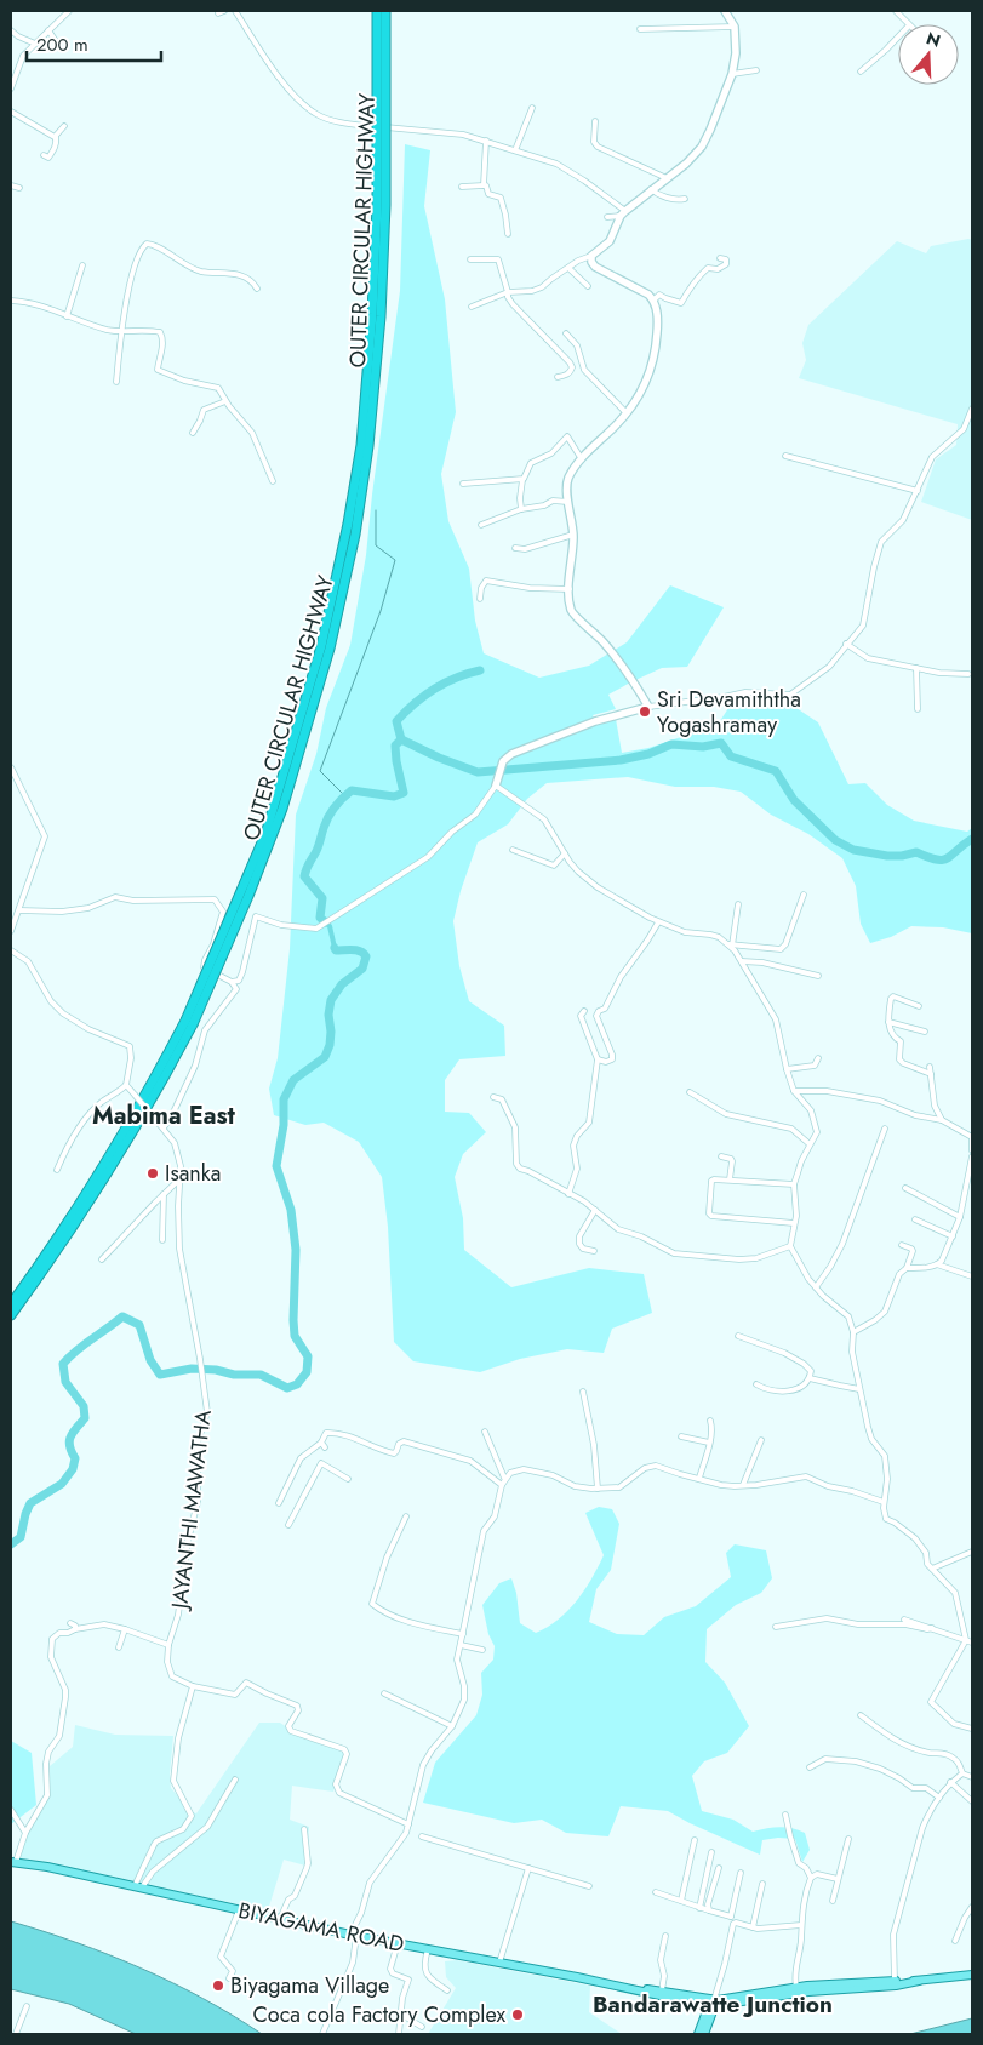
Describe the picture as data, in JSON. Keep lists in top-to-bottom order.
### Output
{
  "streets": {
    "highway": ["OUTER CIRCULAR HIGHWAY"],
    "main road": ["BIYAGAMA ROAD"],
    "street": ["JAYANTHI MAWATHA"]
  },
  "districts": ["Mabima East", "Bandarawatte Junction"],
  "places": [
    "Sri Devamiththa Yogashramay",
    "Isanka",
    "Biyagama Village",
    "Coca cola Factory Complex"
  ],
  "scale_bar": "200 m",
  "north": "top"
}
